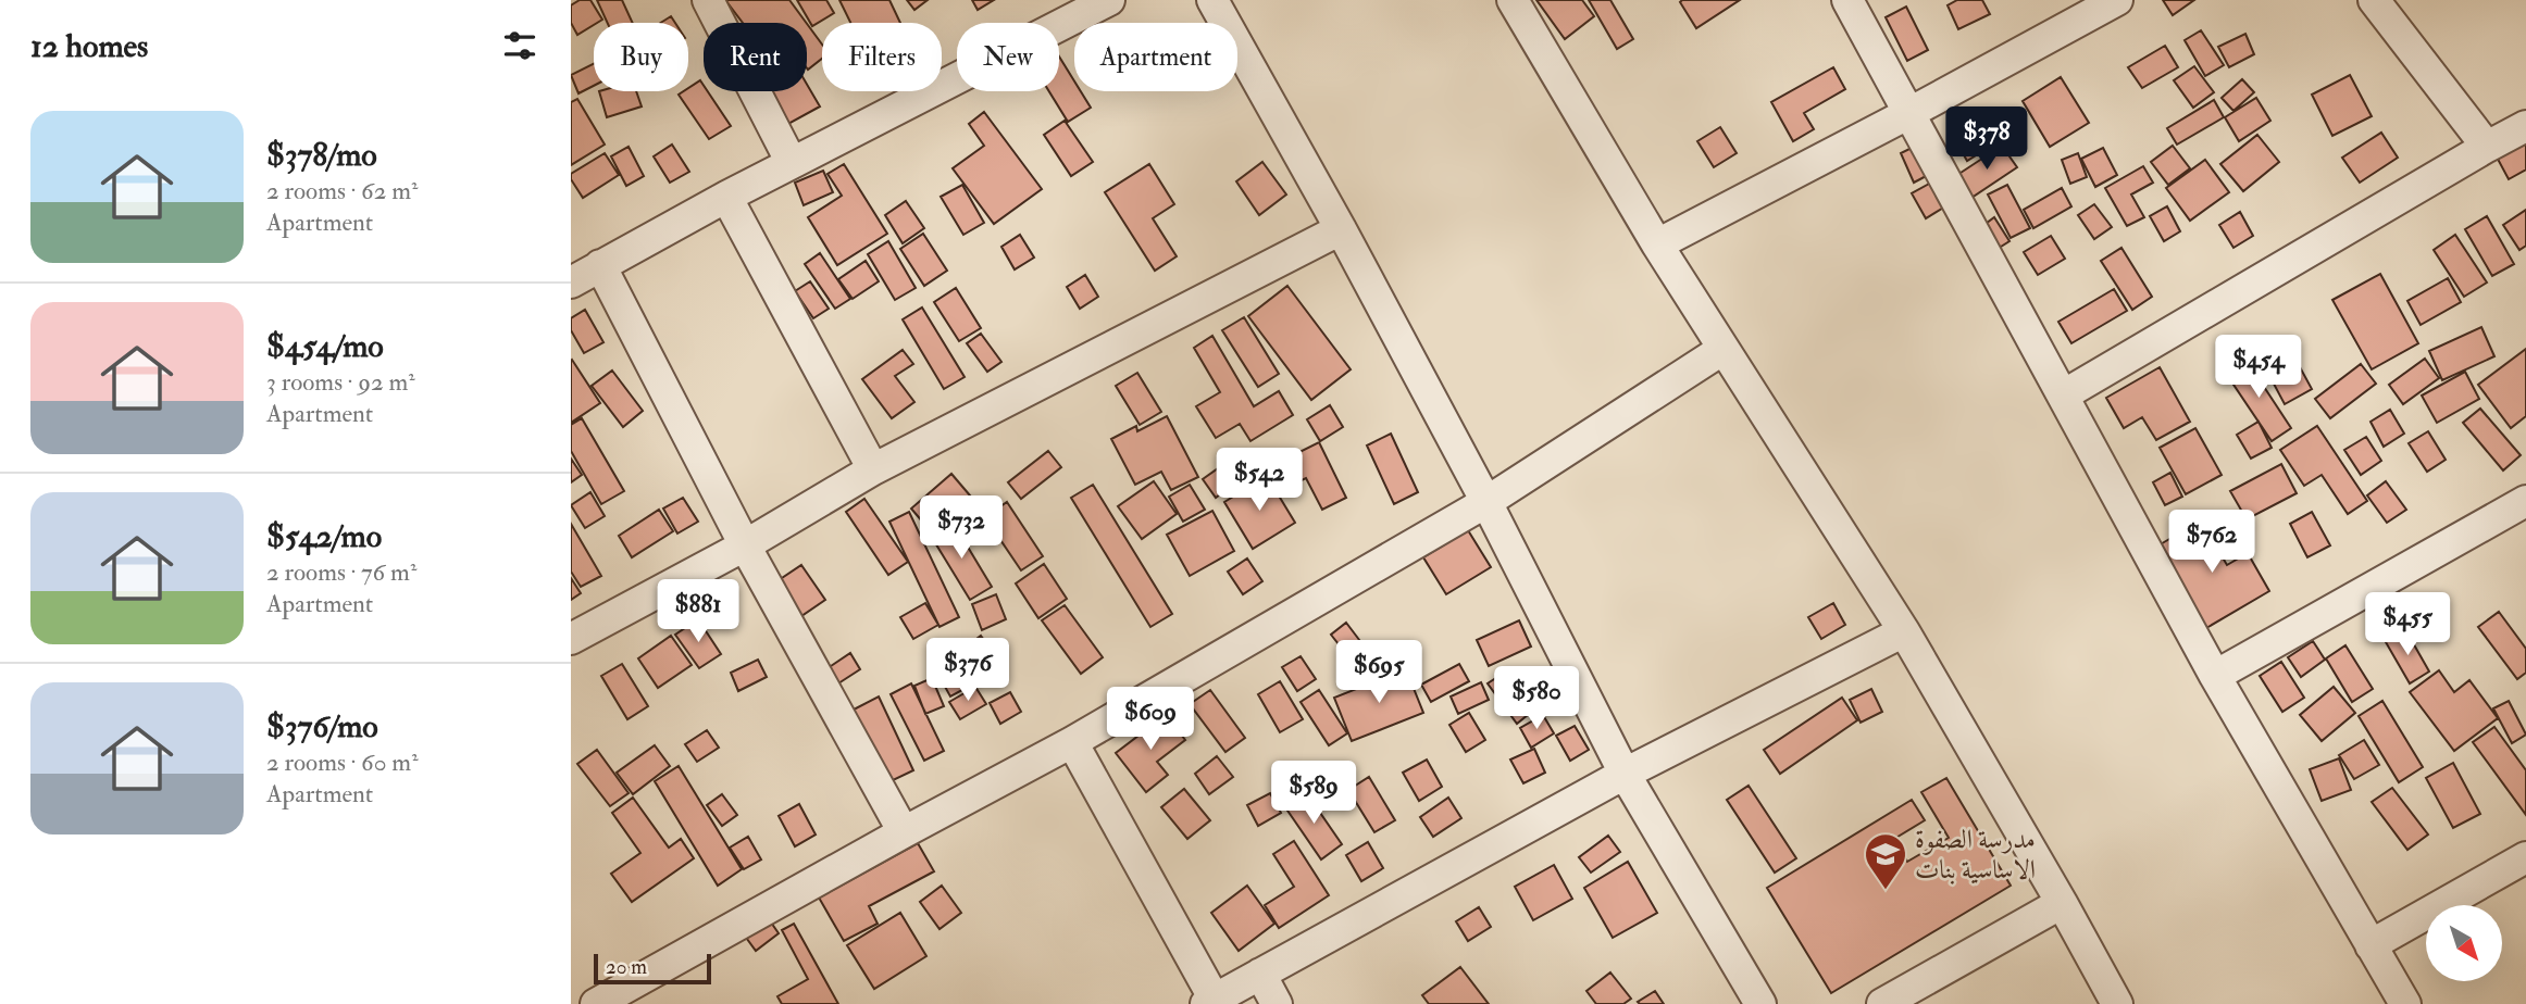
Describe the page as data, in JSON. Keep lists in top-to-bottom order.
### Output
{
  "places": {
    "school or university": ["مدرسة الصفوة الاساسية بنات"]
  },
  "scale_bar": "20 m",
  "north": "bottom right",
  "page": {
    "heading": "12 homes",
    "chip": [
      "Buy",
      "Rent",
      "Filters",
      "New",
      "Apartment"
    ],
    "list": [
      {
        "name": "$378/mo",
        "note": "2 rooms · 62 m² · Apartment"
      },
      {
        "name": "$454/mo",
        "note": "3 rooms · 92 m² · Apartment"
      },
      {
        "name": "$542/mo",
        "note": "2 rooms · 76 m² · Apartment"
      },
      {
        "name": "$376/mo",
        "note": "2 rooms · 60 m² · Apartment"
      }
    ],
    "price": [
      "$378",
      "$454",
      "$542",
      "$732",
      "$762",
      "$881",
      "$455",
      "$376",
      "$695",
      "$580",
      "$609",
      "$589"
    ],
    "scale": "20 m"
  }
}
